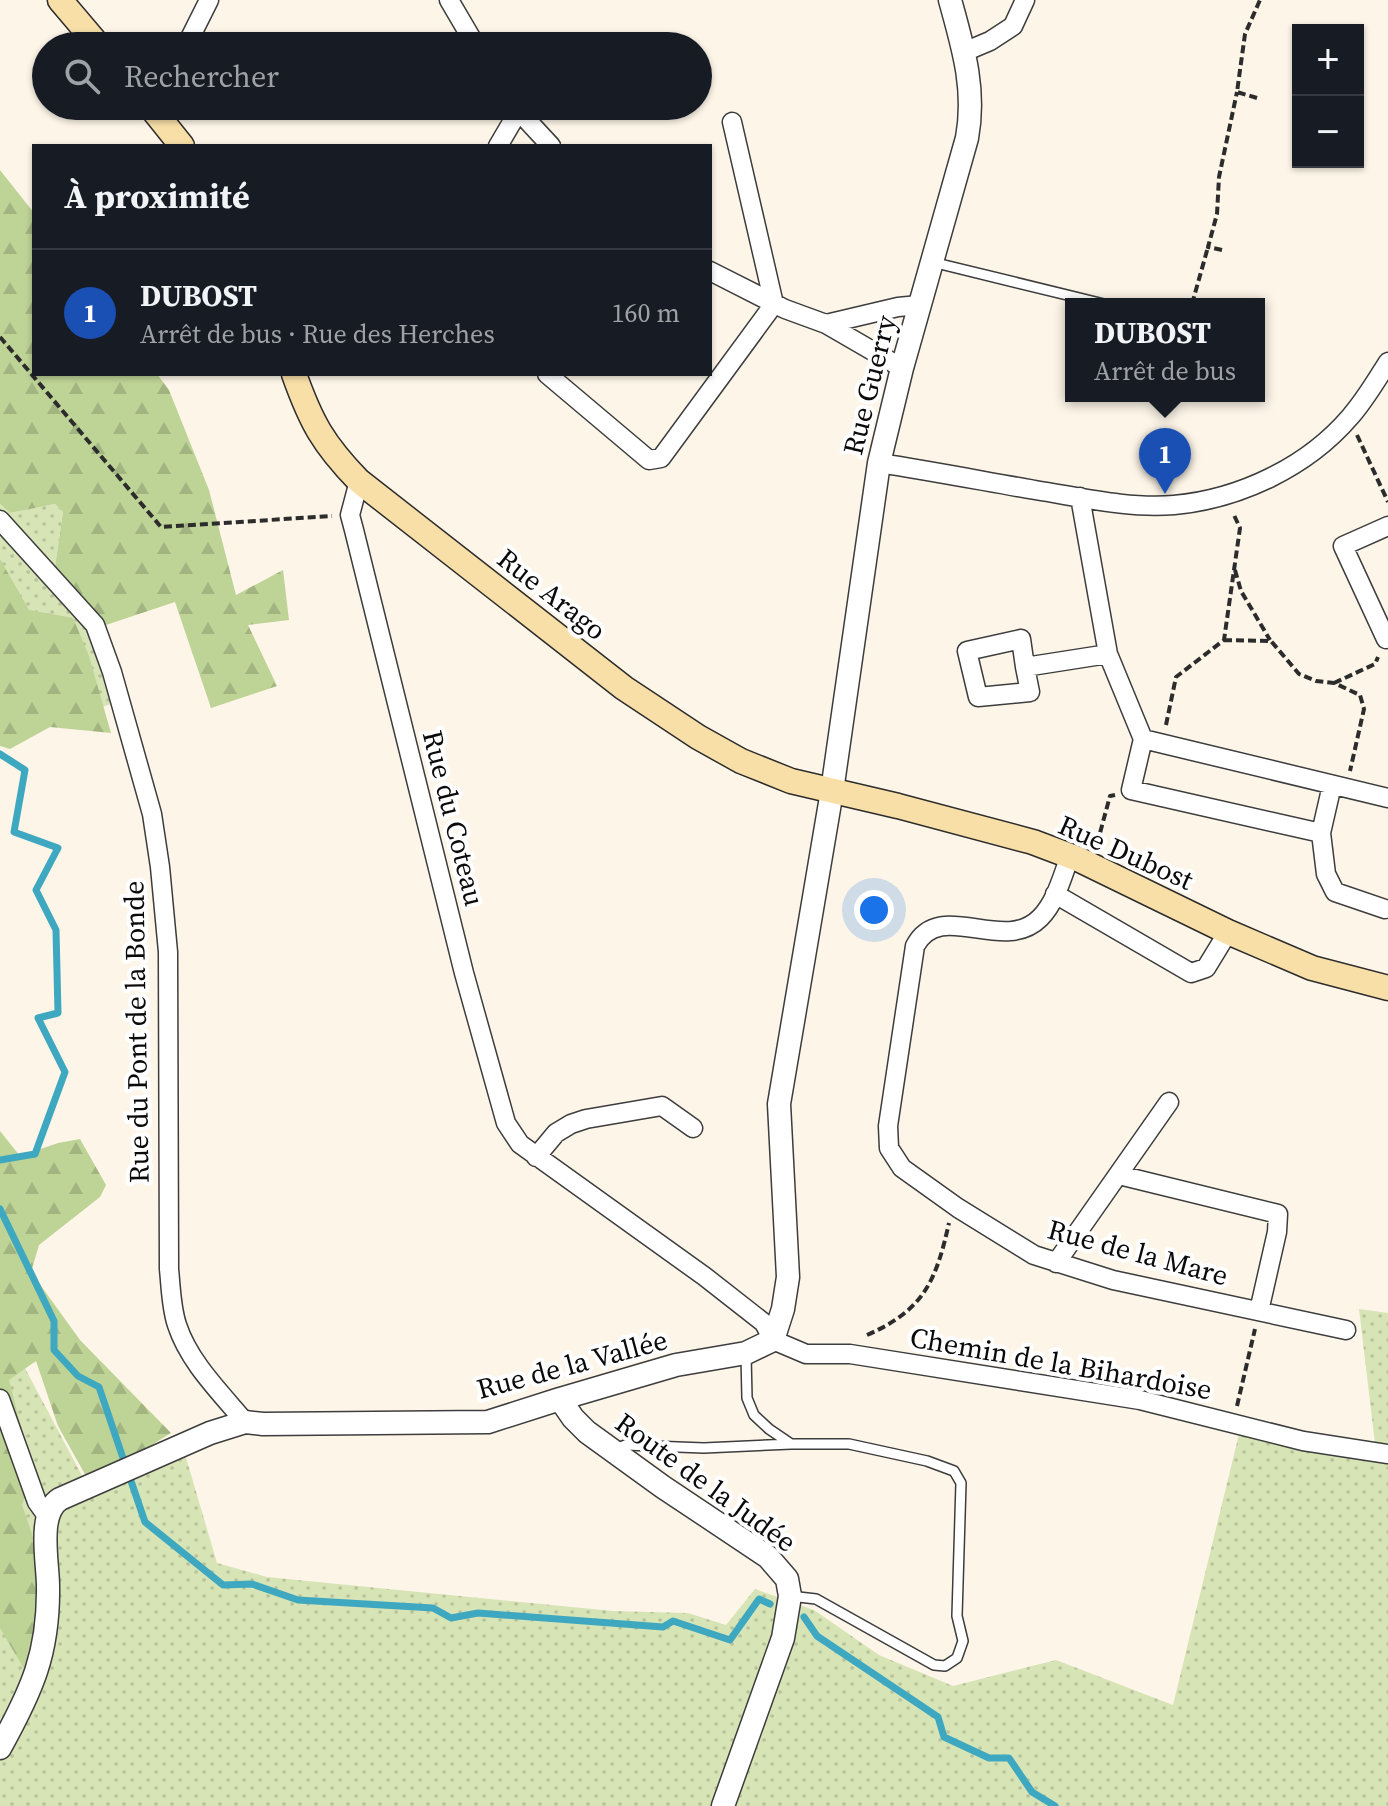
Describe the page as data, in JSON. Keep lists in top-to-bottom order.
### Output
{
  "streets": {
    "main road": ["Rue Arago", "Rue Dubost"],
    "street": [
      "Rue Guerry",
      "Rue du Coteau",
      "Rue du Pont de la Bonde",
      "Rue de la Mare",
      "Chemin de la Bihardoise",
      "Rue de la Vallée",
      "Route de la Judée"
    ]
  },
  "crossings": [
    ["Rue Guerry", "Rue Arago"],
    ["Rue Guerry", "Rue Dubost"],
    ["Rue Arago", "Rue du Coteau"],
    ["Rue Arago", "Rue Dubost"],
    ["Rue du Coteau", "Chemin de la Bihardoise"],
    ["Rue du Coteau", "Rue de la Vallée"],
    ["Rue Dubost", "Rue de la Mare"],
    ["Rue du Pont de la Bonde", "Rue de la Vallée"],
    ["Chemin de la Bihardoise", "Rue de la Vallée"],
    ["Rue de la Vallée", "Route de la Judée"]
  ],
  "page": {
    "map_buttons": ["+", "−"],
    "search": "Rechercher",
    "heading": "À proximité",
    "list": [
      {
        "mark": "1",
        "name": "DUBOST",
        "note": "Arrêt de bus · Rue des Herches",
        "value": "160 m"
      }
    ],
    "popup": ["DUBOST", "Arrêt de bus"],
    "pins": "1"
  }
}
